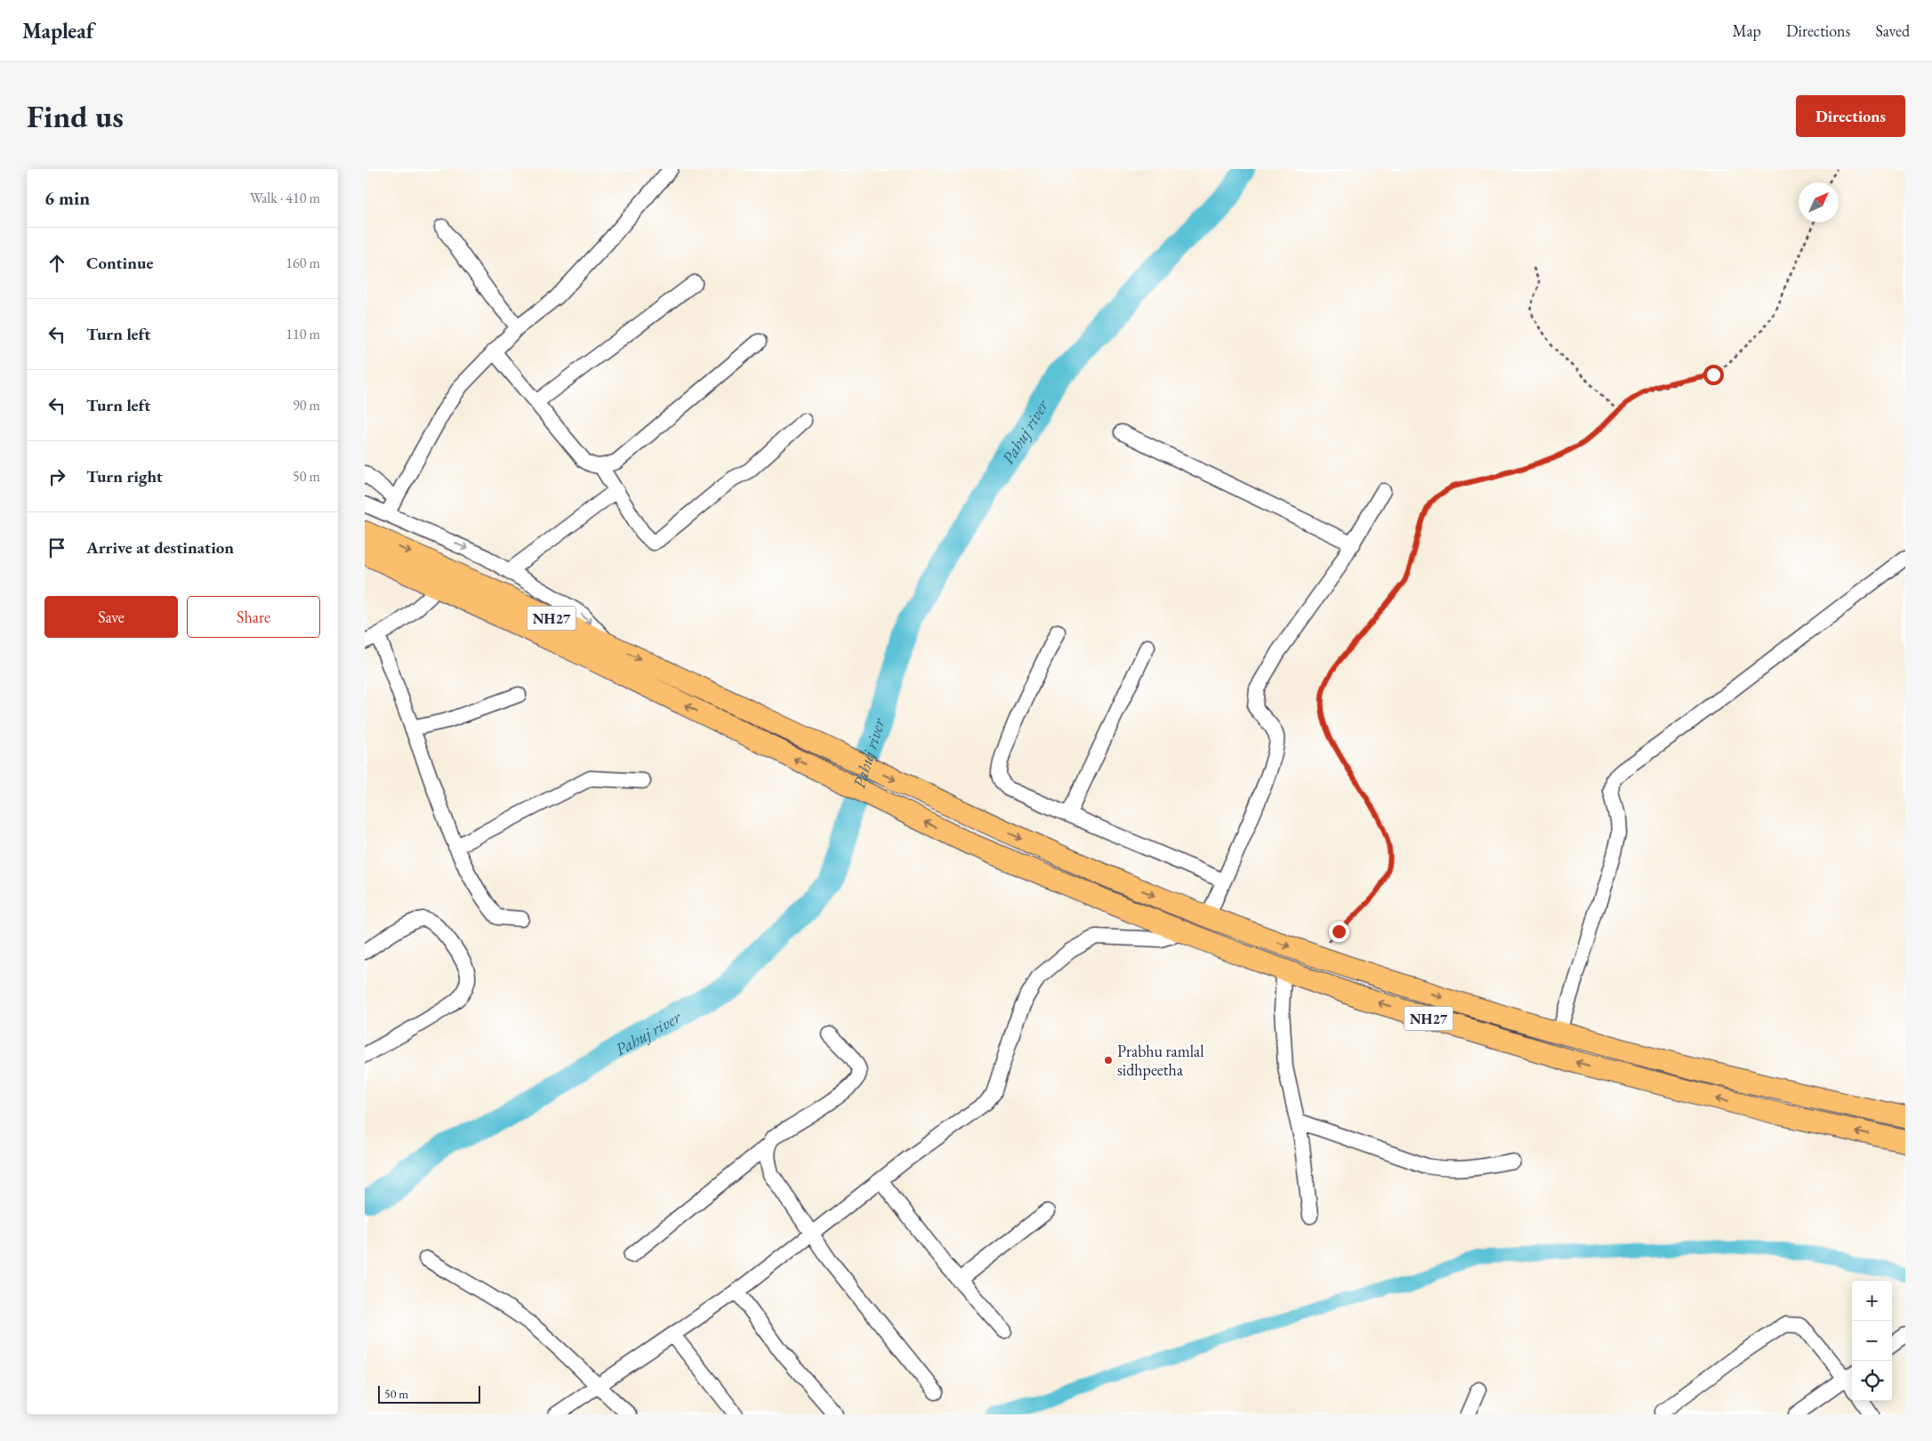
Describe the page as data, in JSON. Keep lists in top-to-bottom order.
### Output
{
  "streets": {
    "highway": ["NH27"]
  },
  "water": ["Pahuj river"],
  "places": ["Prabhu ramlal sidhpeetha"],
  "scale_bar": "50 m",
  "north": "top right",
  "page": {
    "header": "Mapleaf",
    "nav": ["Map", "Directions", "Saved"],
    "buttons": [
      "Directions",
      ["Save", "Share"]
    ],
    "title": "Find us",
    "heading": ["6 min", "Walk · 410 m"],
    "list": [
      ["Continue", "160 m"],
      ["Turn left", "110 m"],
      ["Turn left", "90 m"],
      ["Turn right", "50 m"],
      "Arrive at destination"
    ],
    "map_buttons": ["+", "−"],
    "scale": "50 m"
  }
}
